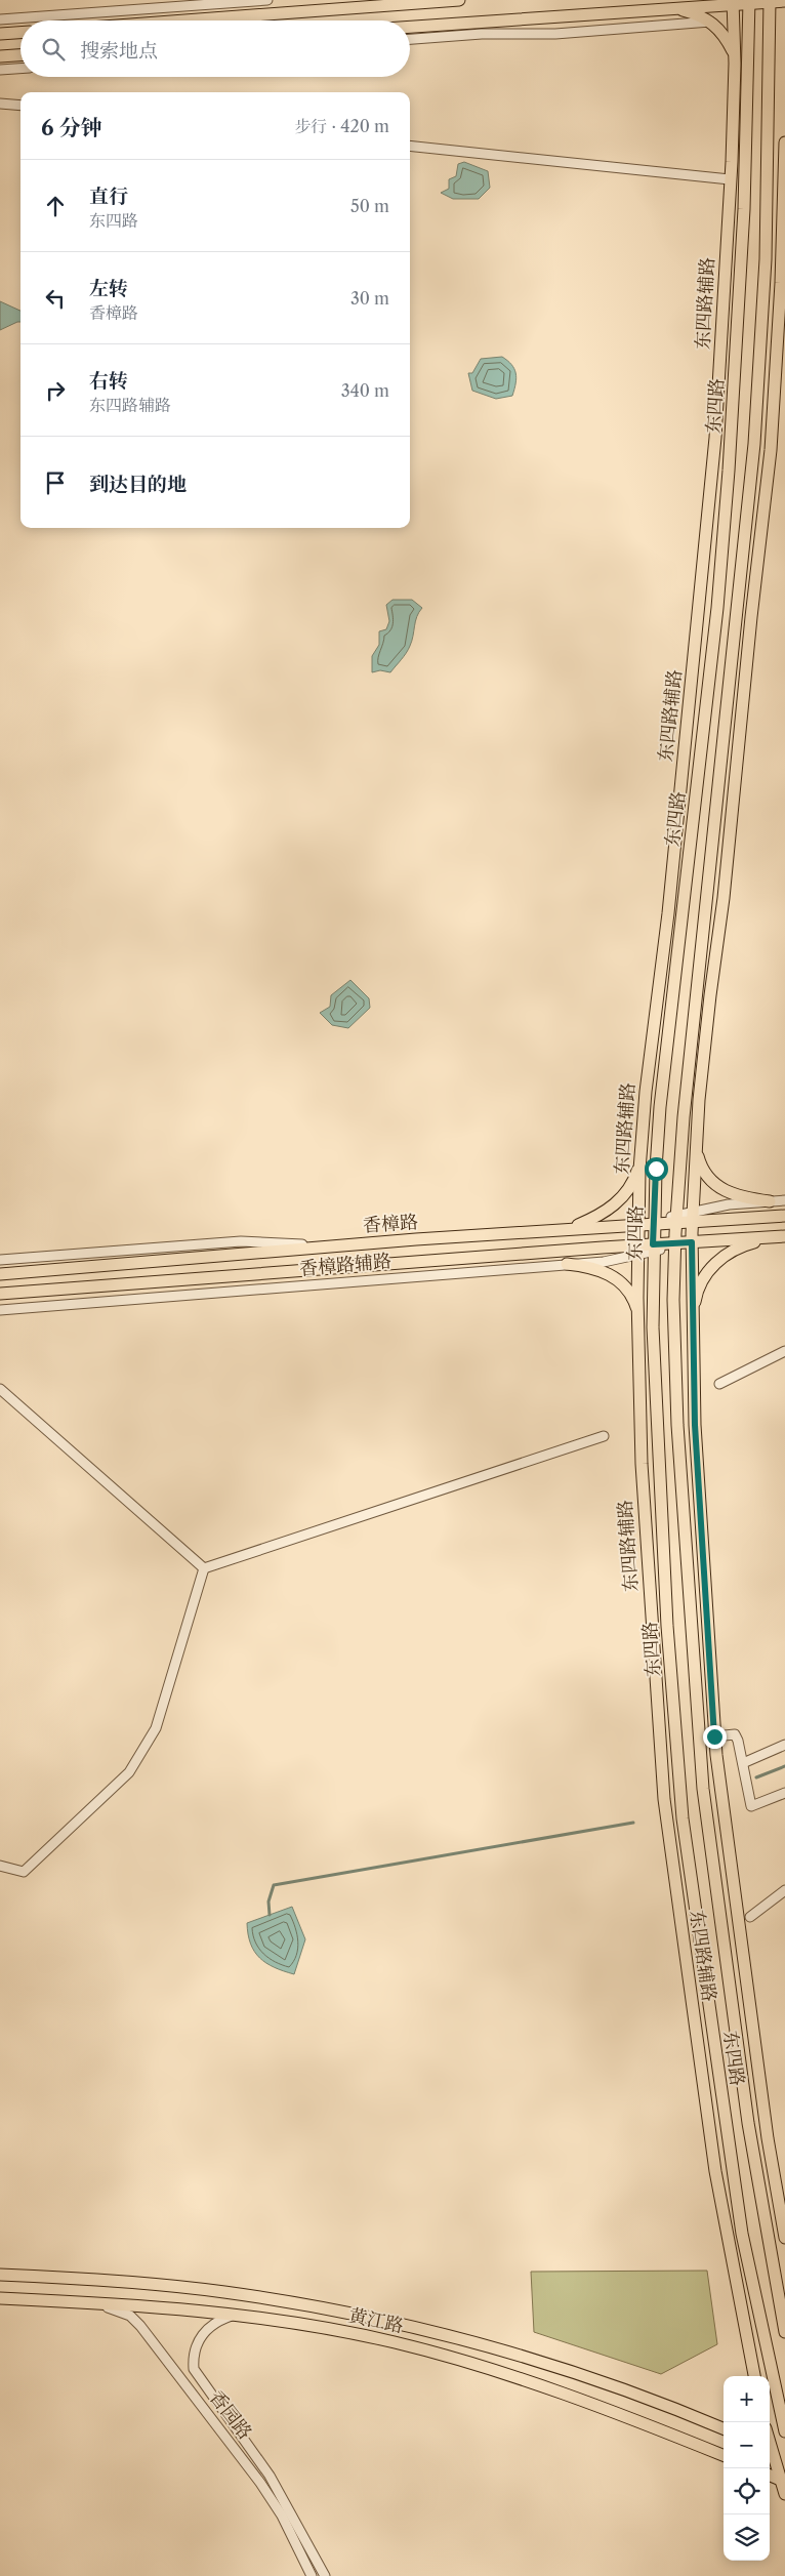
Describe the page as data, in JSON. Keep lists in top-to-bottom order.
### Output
{
  "streets": {
    "main road": [
      "东四路辅路",
      "东四路",
      "香樟路",
      "黄江路"
    ],
    "street": ["香樟路辅路", "香园路"]
  },
  "crossings": [
    ["东四路辅路", "香樟路"],
    ["东四路辅路", "香樟路辅路"],
    ["东四路", "香樟路"],
    ["黄江路", "香园路"]
  ],
  "page": {
    "search": "搜索地点",
    "heading": ["6 分钟", "步行 · 420 m"],
    "list": [
      ["直行", "东四路", "50 m"],
      ["左转", "香樟路", "30 m"],
      ["右转", "东四路辅路", "340 m"],
      "到达目的地"
    ],
    "map_buttons": ["+", "−"]
  }
}
